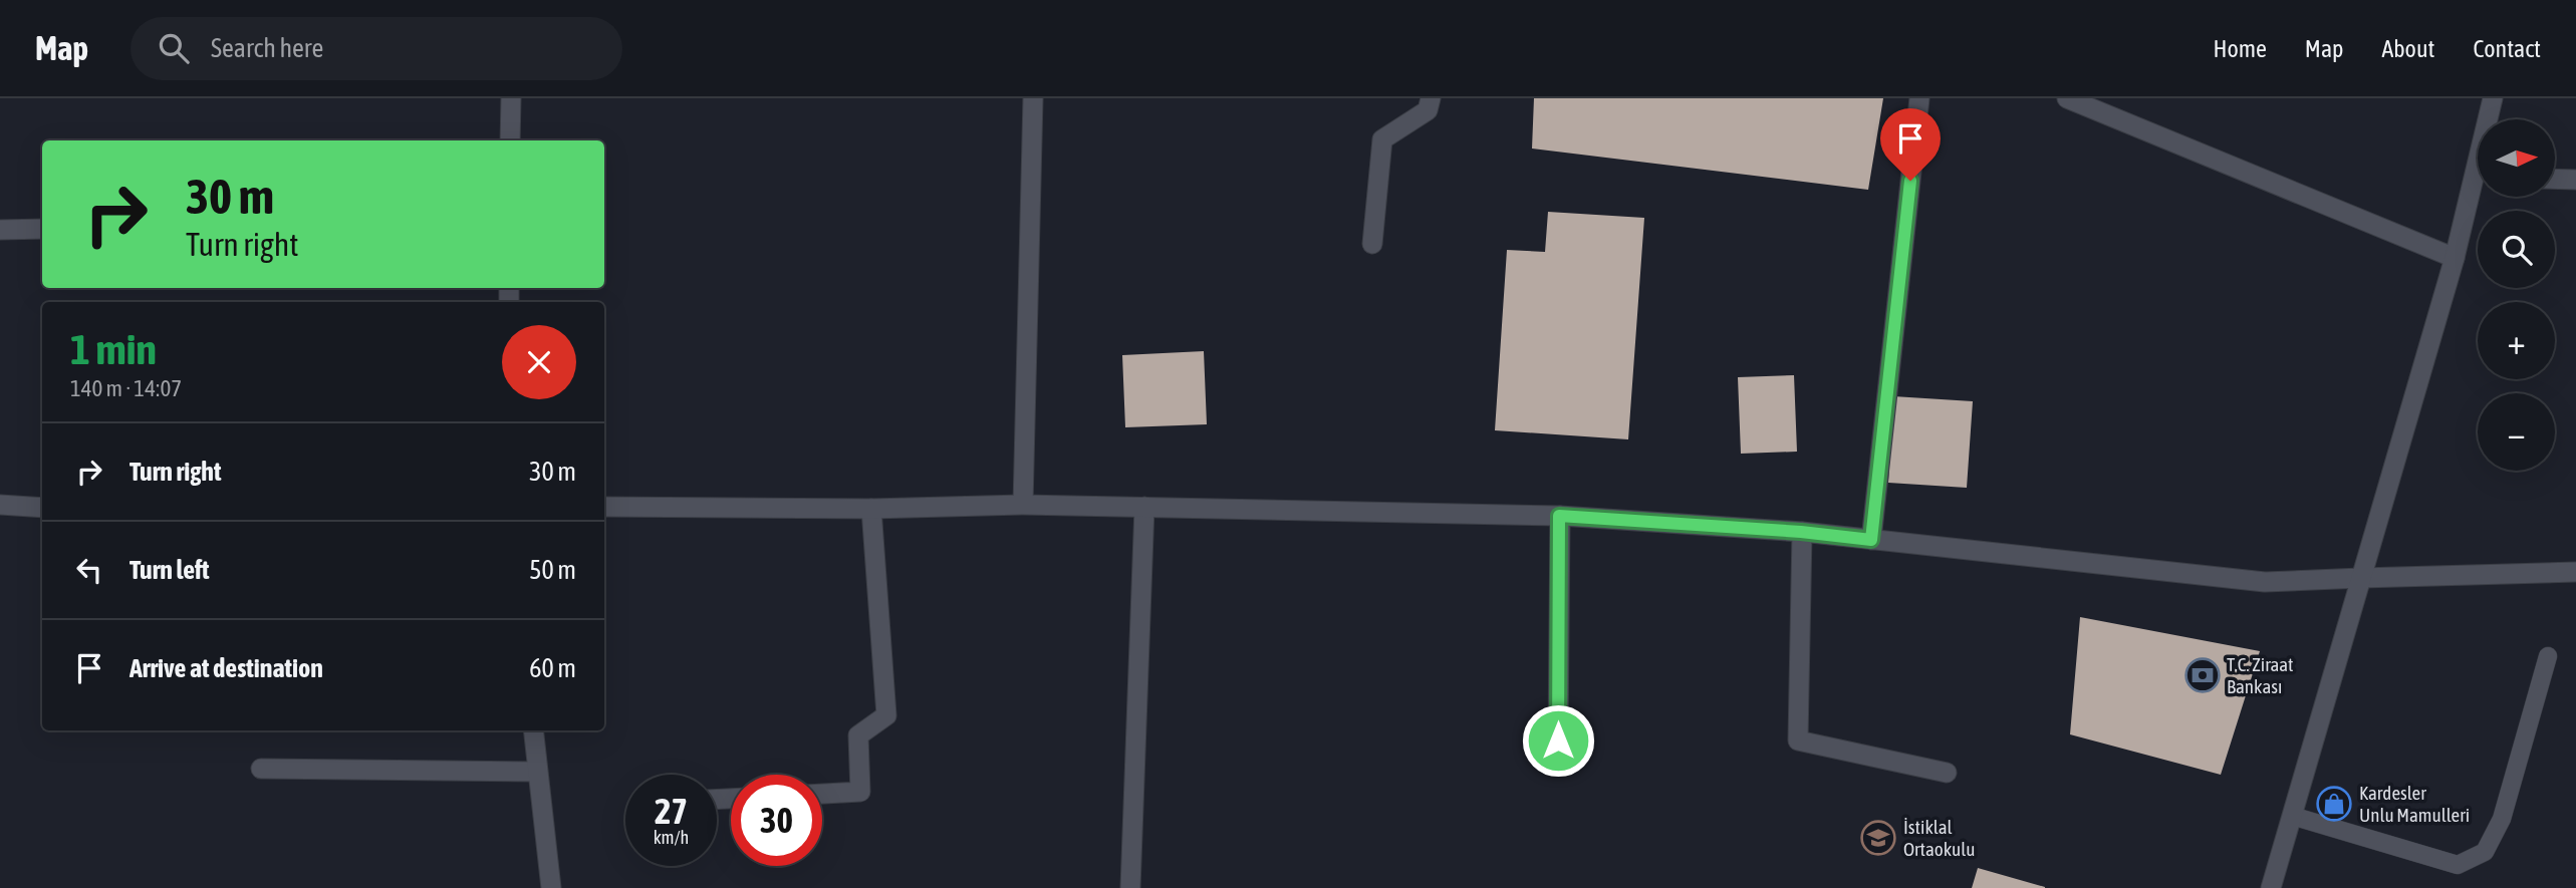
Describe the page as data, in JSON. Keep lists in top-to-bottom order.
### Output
{
  "places": {
    "bank": ["T.C. Ziraat Bankası"],
    "shop": ["Kardesler Unlu Mamulleri"],
    "school or university": ["İstiklal Ortaokulu"]
  },
  "north": "right",
  "page": {
    "header": "Map",
    "search": "Search here",
    "nav": [
      "Home",
      "Map",
      "About",
      "Contact"
    ],
    "map_buttons": ["+", "−"],
    "turn": ["30 m", "Turn right"],
    "heading": ["1 min", "140 m · 14:07"],
    "list": [
      {
        "name": "Turn right",
        "value": "30 m"
      },
      {
        "name": "Turn left",
        "value": "50 m"
      },
      {
        "name": "Arrive at destination",
        "value": "60 m"
      }
    ],
    "speed": "27 km/h",
    "limit": "30"
  }
}
